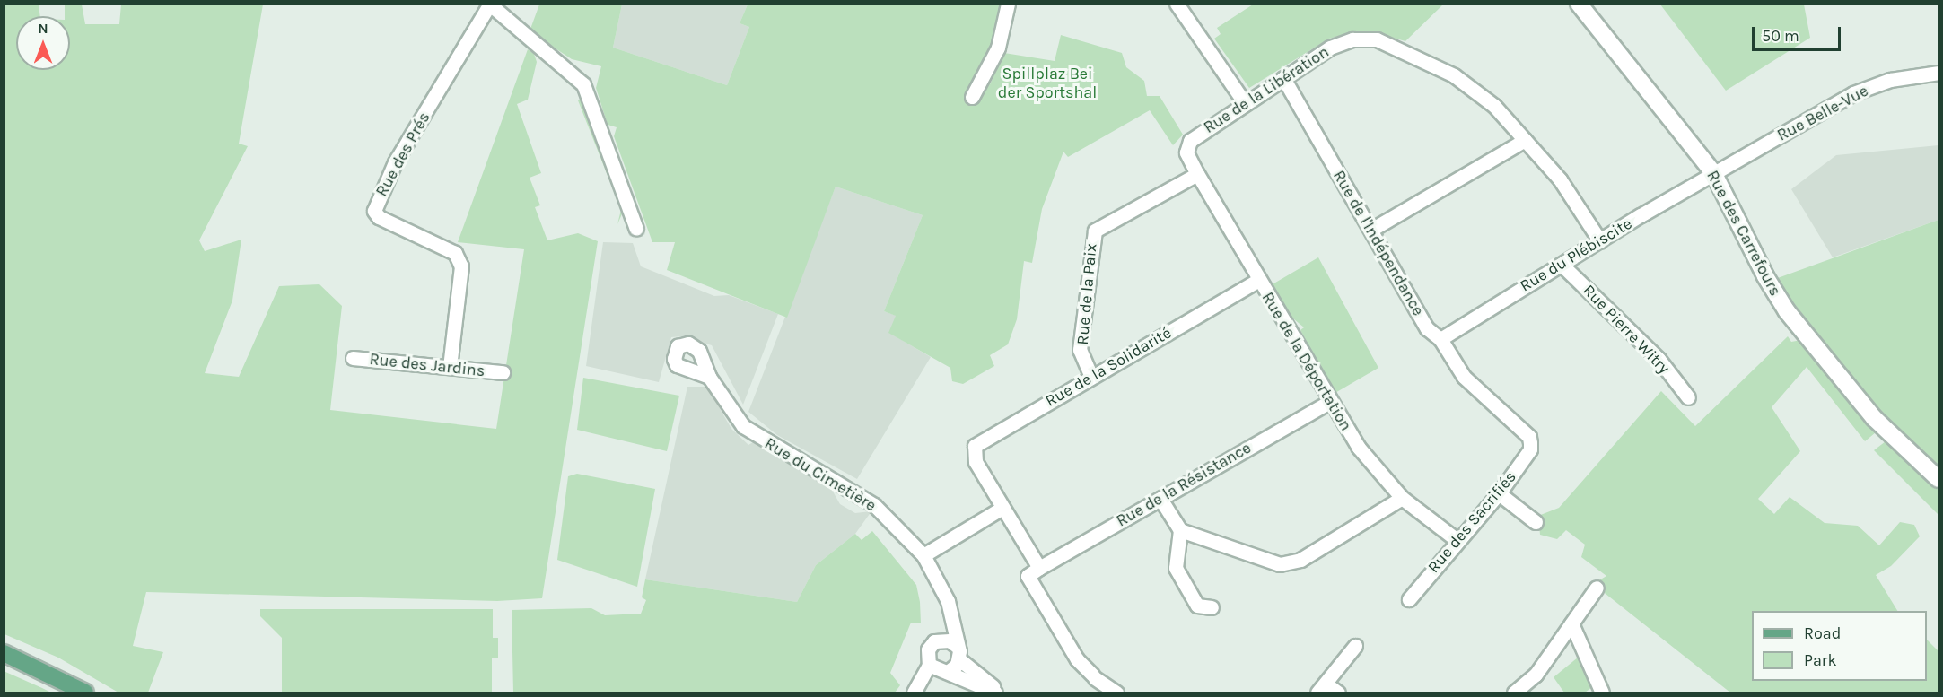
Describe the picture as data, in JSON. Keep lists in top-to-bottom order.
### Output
{
  "streets": {
    "main road": ["Rue des Carrefours"],
    "street": [
      "Rue de la Libération",
      "Rue Belle-Vue",
      "Rue des Prés",
      "Rue de l'Indépendance",
      "Rue du Plébiscite",
      "Rue de la Paix",
      "Rue Pierre Witry",
      "Rue de la Déportation",
      "Rue des Jardins",
      "Rue de la Solidarité",
      "Rue du Cimetière",
      "Rue de la Résistance",
      "Rue des Sacrifiés"
    ]
  },
  "crossings": [
    ["Rue de la Libération", "Rue de l'Indépendance"],
    ["Rue de la Libération", "Rue du Plébiscite"],
    ["Rue de la Libération", "Rue de la Déportation"],
    ["Rue Belle-Vue", "Rue des Carrefours"],
    ["Rue Belle-Vue", "Rue du Plébiscite"],
    ["Rue des Prés", "Rue des Jardins"],
    ["Rue des Carrefours", "Rue du Plébiscite"],
    ["Rue de l'Indépendance", "Rue du Plébiscite"],
    ["Rue de l'Indépendance", "Rue des Sacrifiés"],
    ["Rue du Plébiscite", "Rue Pierre Witry"],
    ["Rue de la Paix", "Rue de la Déportation"],
    ["Rue de la Paix", "Rue de la Solidarité"],
    ["Rue de la Déportation", "Rue de la Solidarité"],
    ["Rue de la Déportation", "Rue de la Résistance"],
    ["Rue de la Déportation", "Rue des Sacrifiés"]
  ],
  "parks": ["Spillplaz Bei der Sportshal"],
  "legend": ["Road", "Park"],
  "scale_bar": "50 m",
  "north": "top"
}
